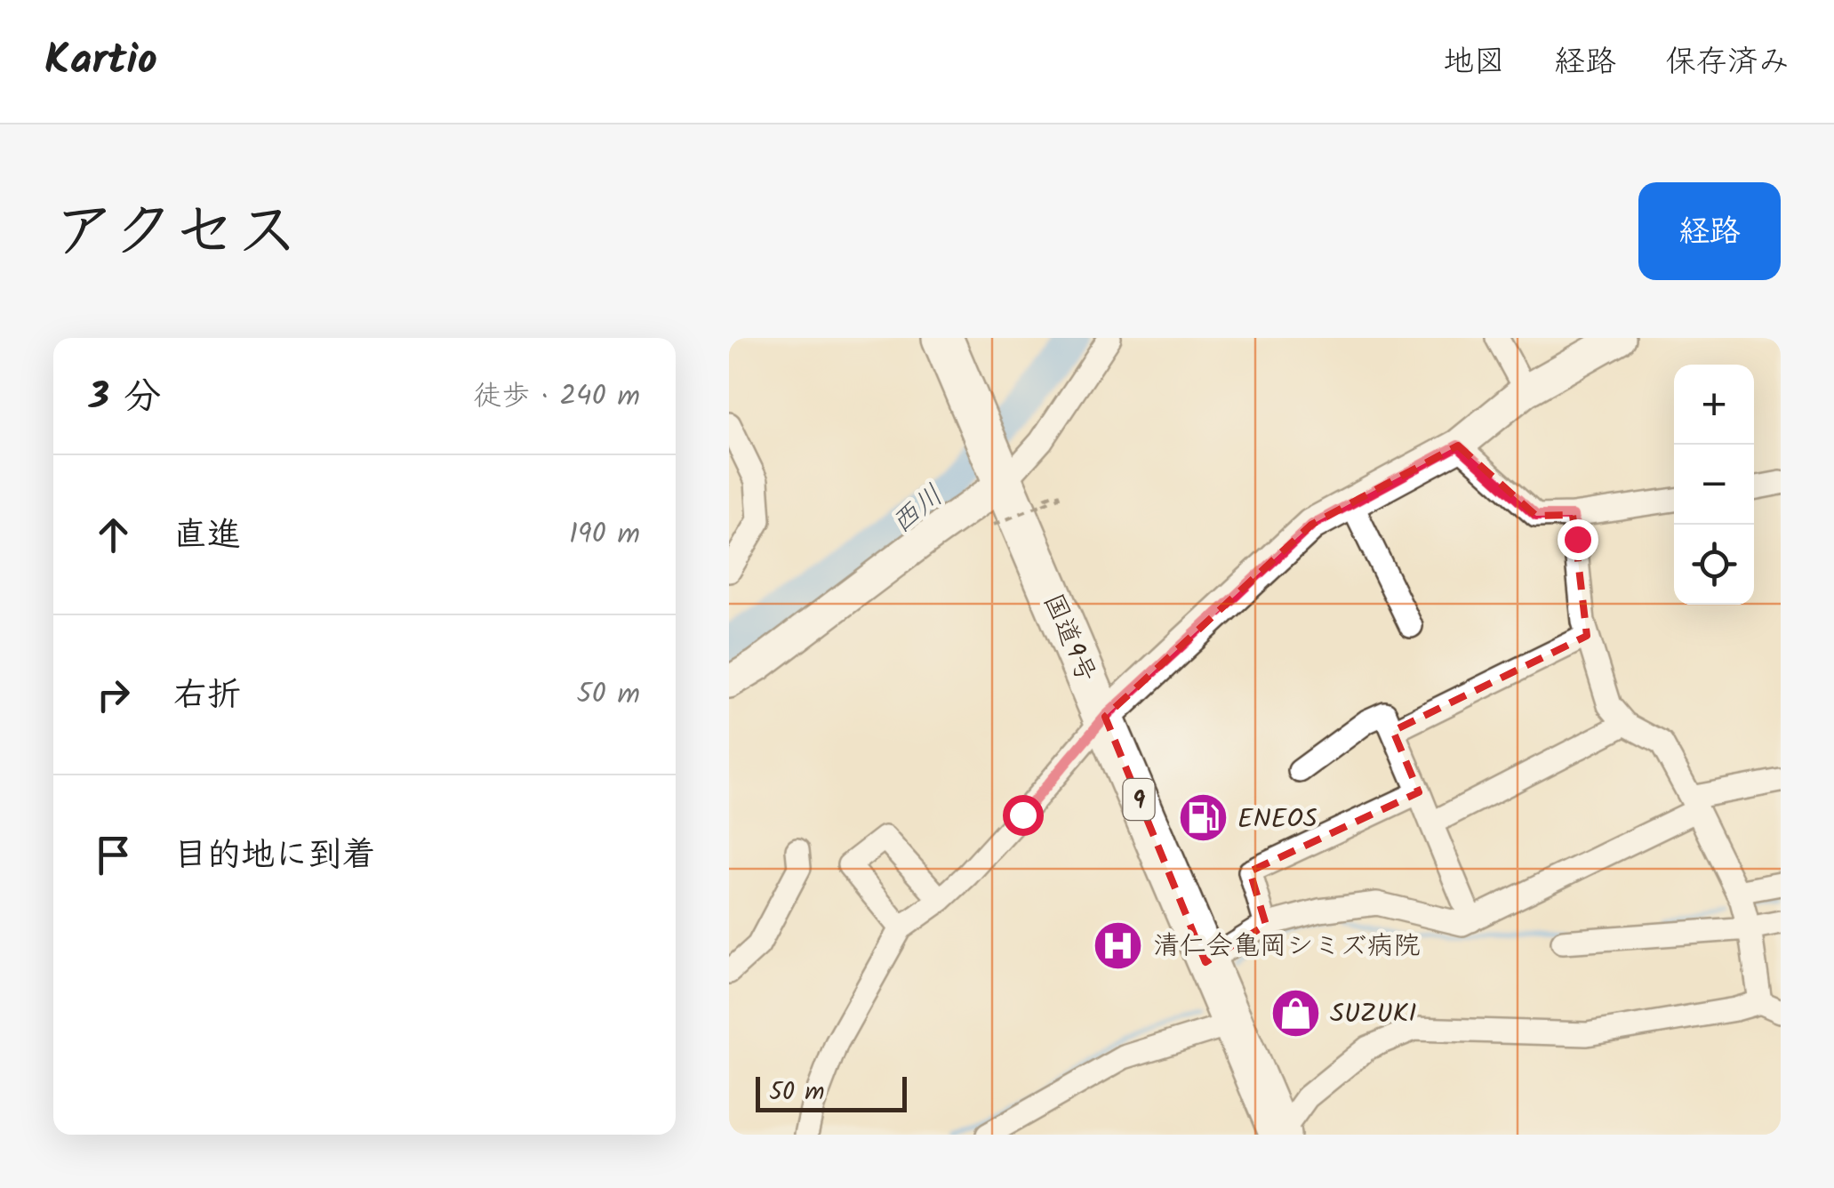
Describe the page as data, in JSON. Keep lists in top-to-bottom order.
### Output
{
  "streets": {
    "highway": ["国道9号", "9"]
  },
  "water": ["西川"],
  "places": {
    "fuel station": ["ENEOS"],
    "hospital": ["清仁会亀岡シミズ病院"],
    "shop": ["SUZUKI"]
  },
  "scale_bar": "50 m",
  "page": {
    "header": "Kartio",
    "nav": ["地図", "経路", "保存済み"],
    "title": "アクセス",
    "buttons": "経路",
    "heading": ["3 分", "徒歩 · 240 m"],
    "map_buttons": ["+", "−"],
    "list": [
      ["直進", "190 m"],
      ["右折", "50 m"],
      "目的地に到着"
    ],
    "scale": "50 m"
  }
}
